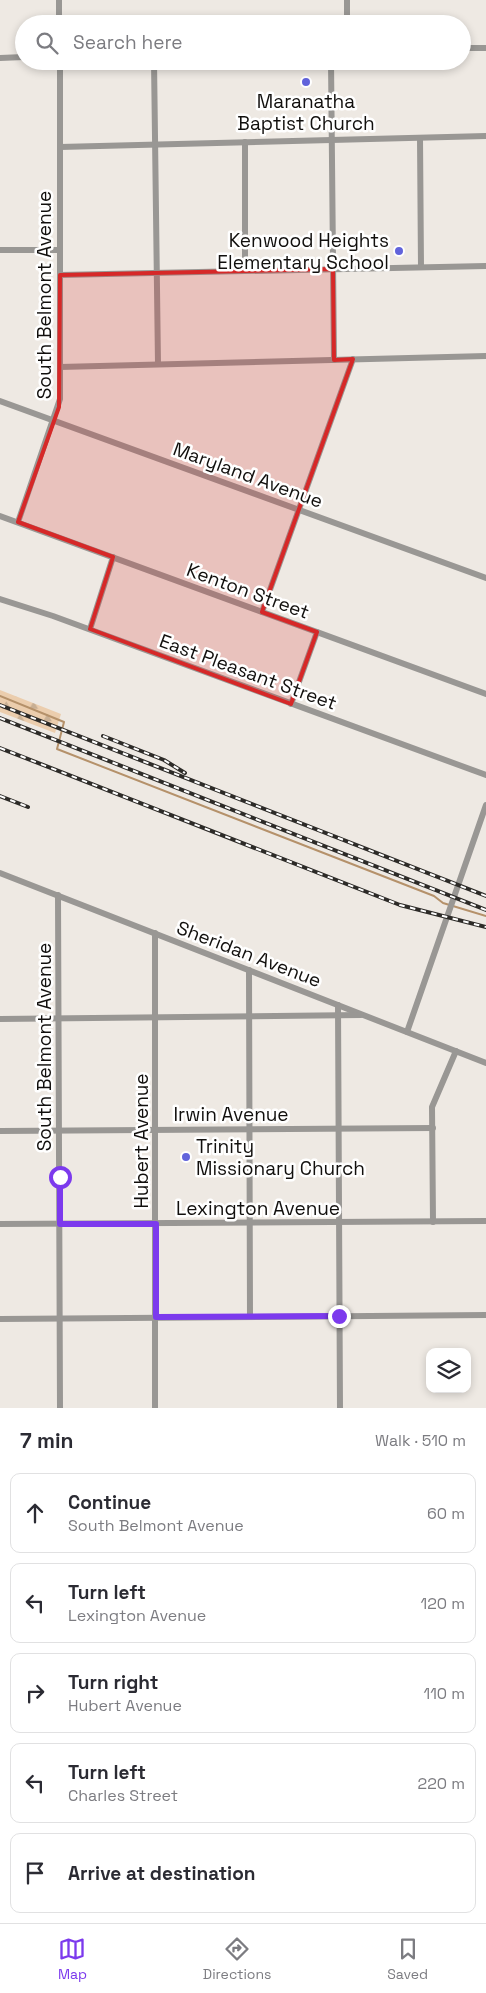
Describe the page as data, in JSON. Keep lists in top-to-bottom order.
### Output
{
  "streets": {
    "street": [
      "South Belmont Avenue",
      "Maryland Avenue",
      "Kenton Street",
      "East Pleasant Street",
      "Sheridan Avenue",
      "Irwin Avenue",
      "Hubert Avenue",
      "Lexington Avenue"
    ]
  },
  "crossings": [
    ["South Belmont Avenue", "Maryland Avenue"],
    ["South Belmont Avenue", "Kenton Street"],
    ["South Belmont Avenue", "Sheridan Avenue"],
    ["South Belmont Avenue", "Irwin Avenue"],
    ["South Belmont Avenue", "Lexington Avenue"],
    ["Sheridan Avenue", "Hubert Avenue"],
    ["Irwin Avenue", "Hubert Avenue"],
    ["Hubert Avenue", "Lexington Avenue"]
  ],
  "places": ["Maranatha Baptist Church", "Kenwood Heights Elementary School", "Trinity Missionary Church"],
  "page": {
    "search": "Search here",
    "heading": ["7 min", "Walk · 510 m"],
    "list": [
      ["Continue", "South Belmont Avenue", "60 m"],
      ["Turn left", "Lexington Avenue", "120 m"],
      ["Turn right", "Hubert Avenue", "110 m"],
      ["Turn left", "Charles Street", "220 m"],
      "Arrive at destination"
    ],
    "nav": ["Map", "Directions", "Saved"]
  }
}
